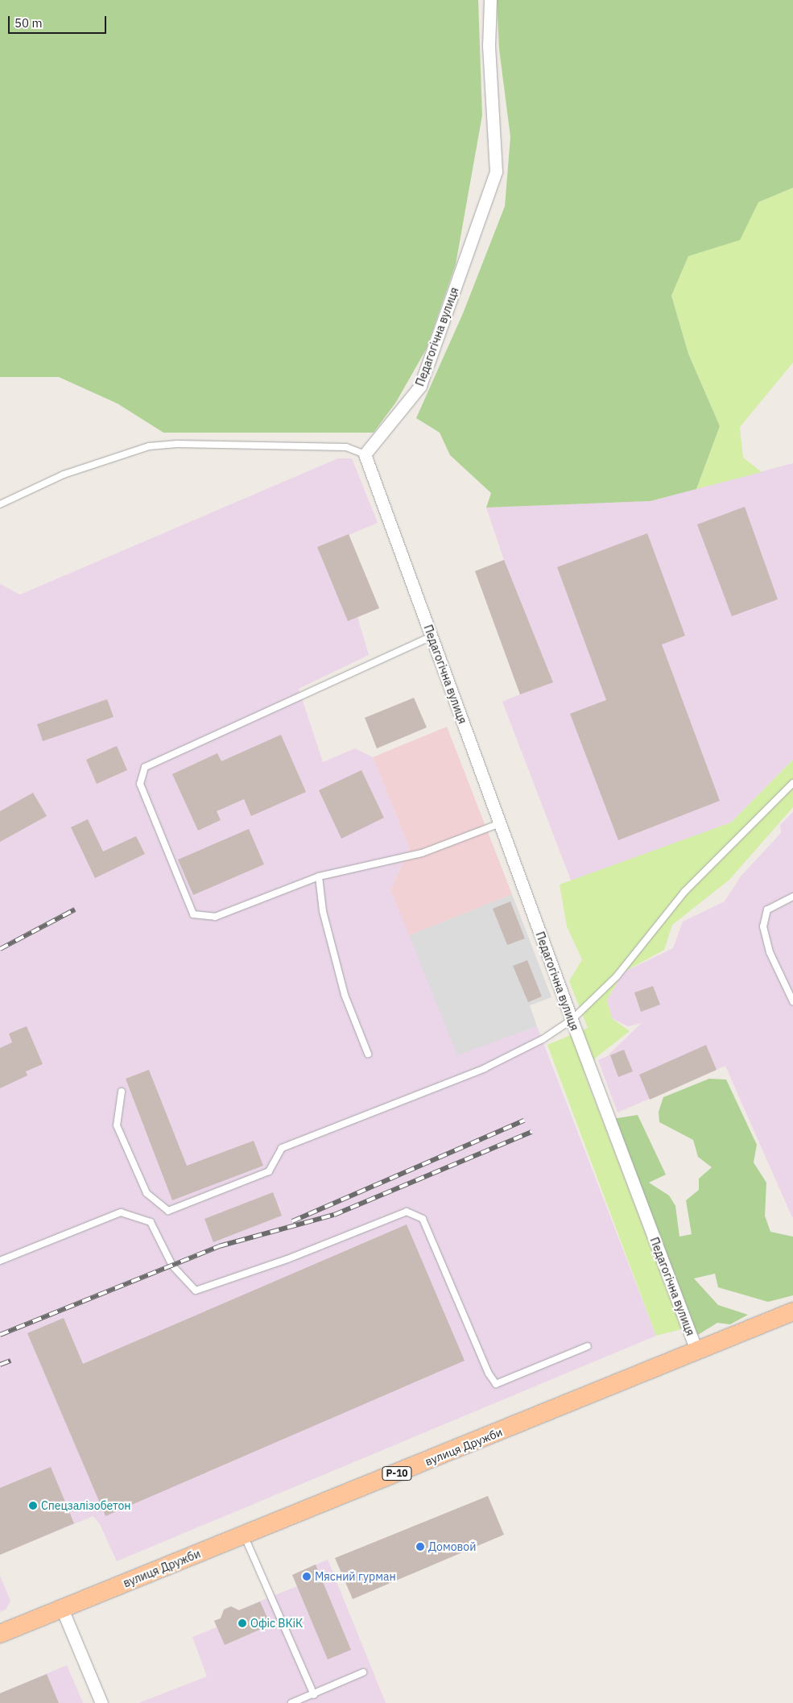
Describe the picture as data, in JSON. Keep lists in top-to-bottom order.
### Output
{
  "streets": {
    "main road": ["вулиця Дружби", "Р-10"],
    "street": ["Педагогічна вулиця"]
  },
  "crossings": [
    ["Педагогічна вулиця", "вулиця Дружби"]
  ],
  "places": [
    "Спецзалізобетон",
    "Домовой",
    "Мясний гурман",
    "Офіс ВКіК"
  ],
  "scale_bar": "50 m"
}
